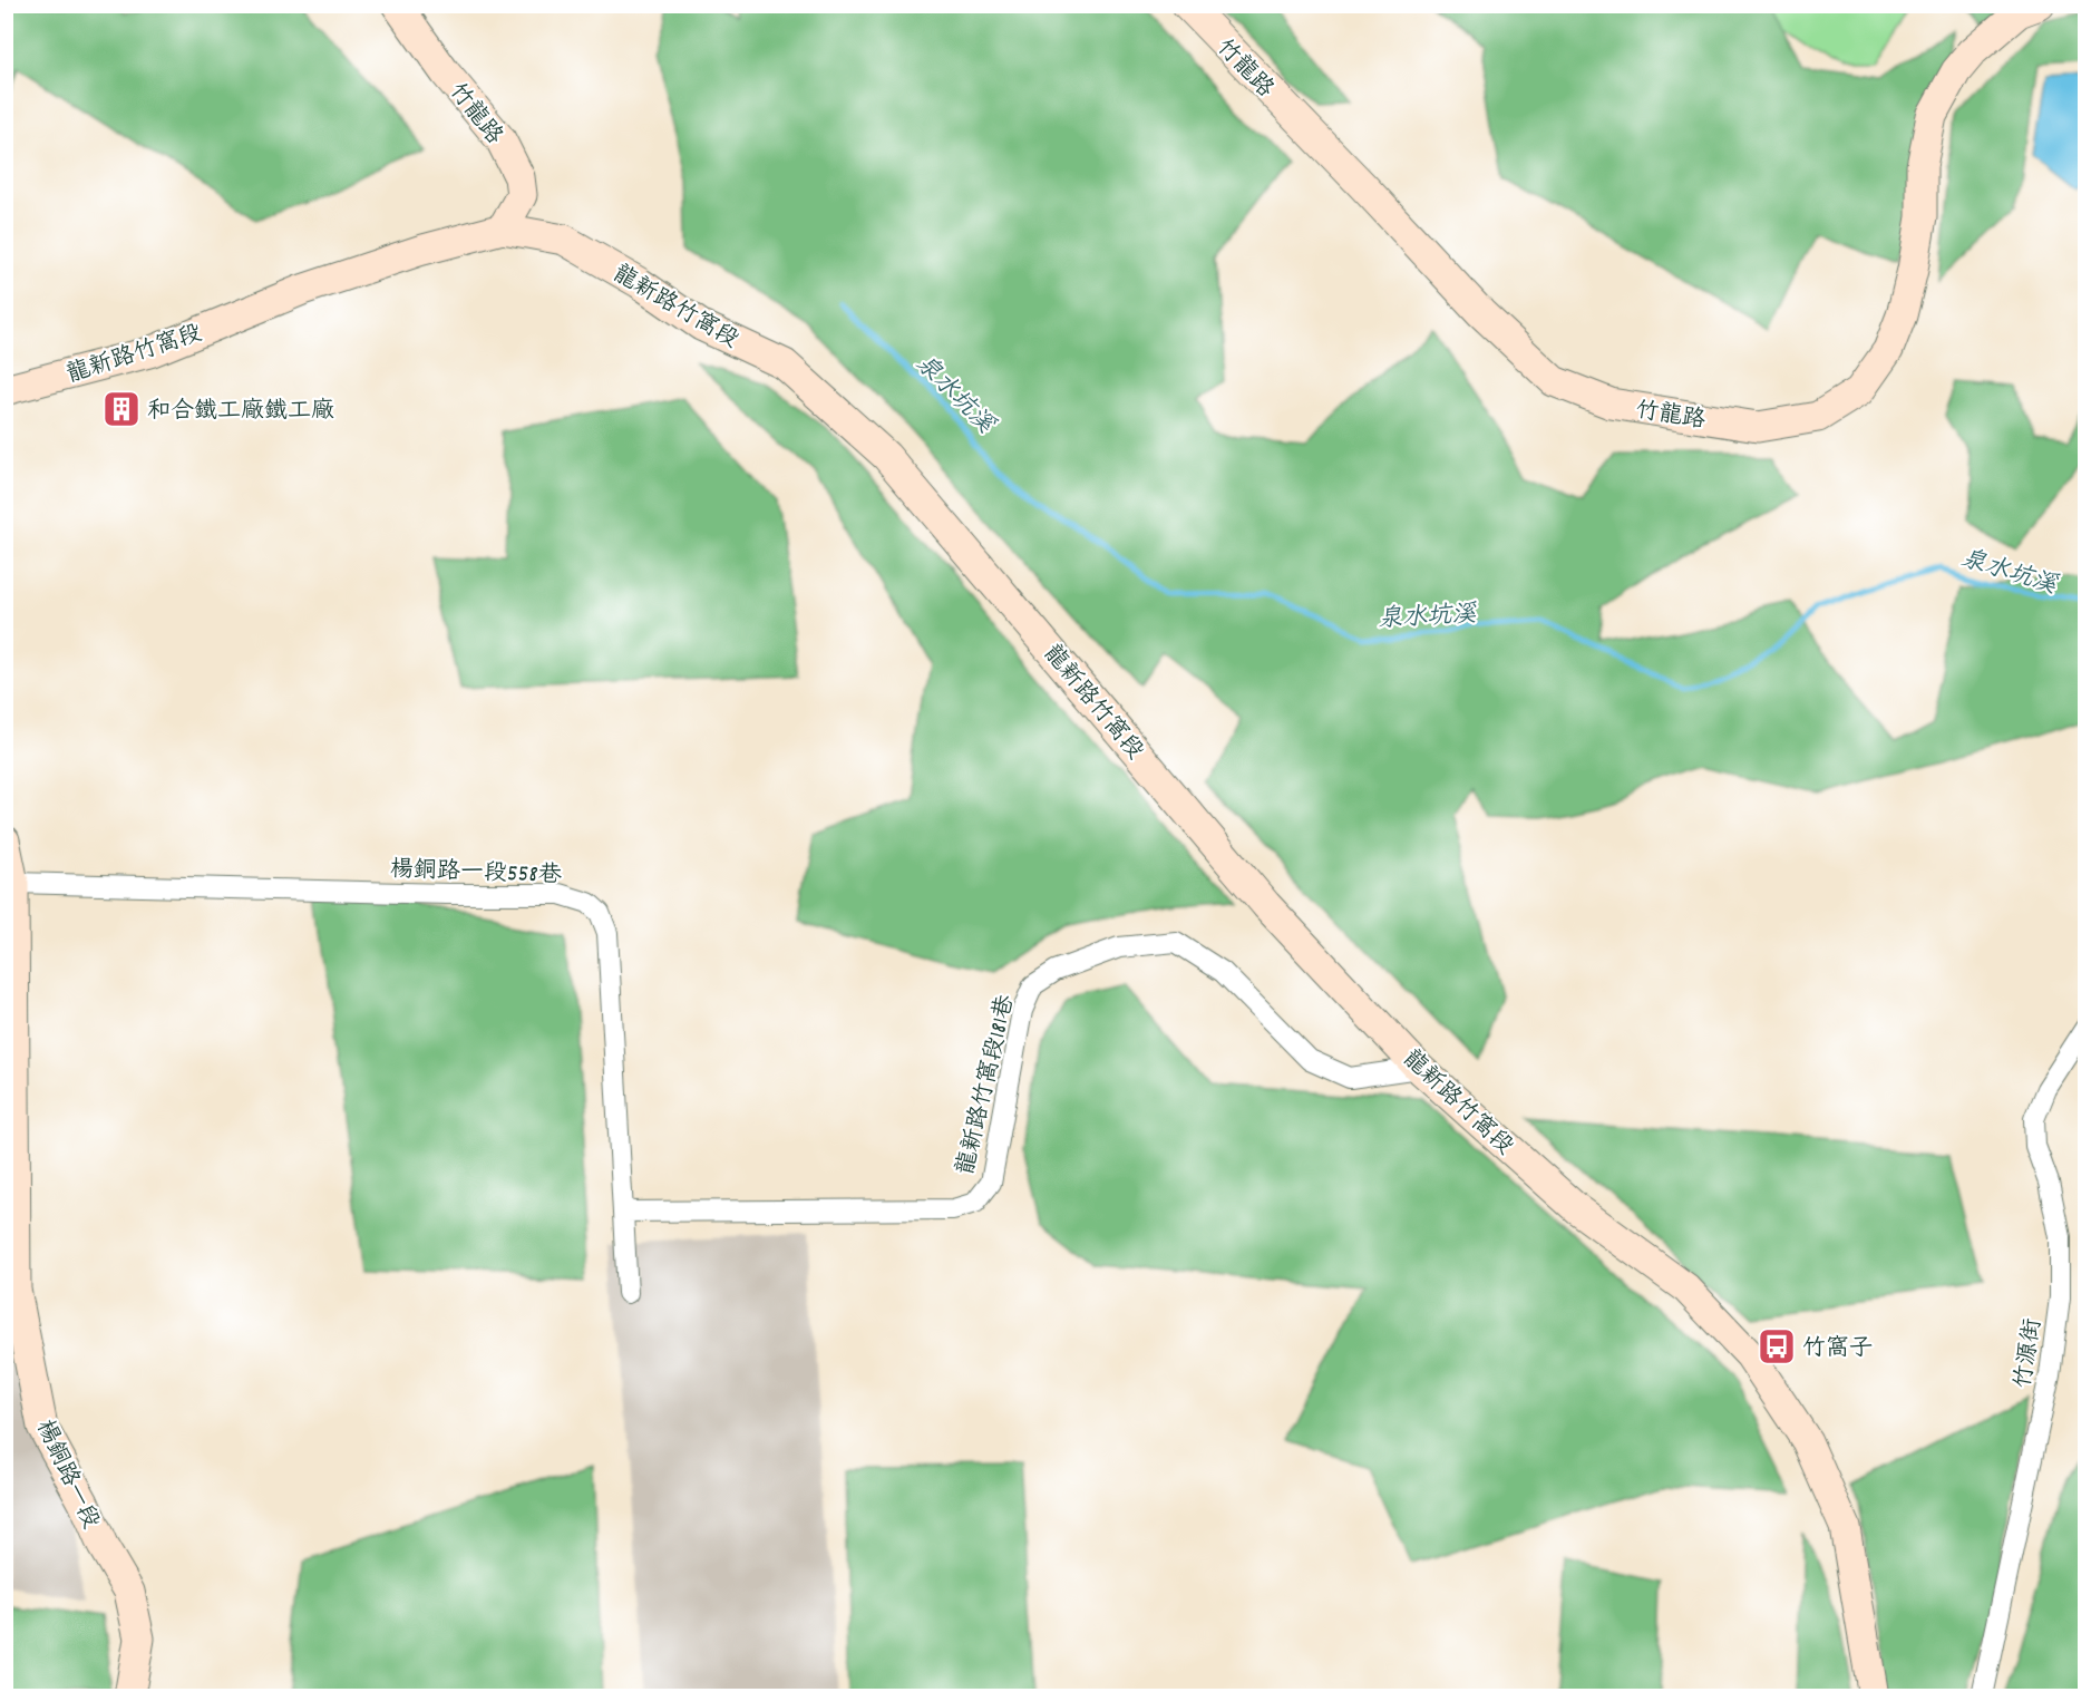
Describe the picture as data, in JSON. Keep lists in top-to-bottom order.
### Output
{
  "streets": {
    "street": [
      "竹龍路",
      "龍新路竹窩段",
      "楊銅路一段558巷",
      "龍新路竹窩段181巷",
      "竹源街",
      "楊銅路一段"
    ]
  },
  "crossings": [
    ["竹龍路", "龍新路竹窩段"],
    ["龍新路竹窩段", "龍新路竹窩段181巷"],
    ["楊銅路一段558巷", "龍新路竹窩段181巷"],
    ["楊銅路一段558巷", "楊銅路一段"]
  ],
  "water": ["泉水坑溪"],
  "places": {
    "building": ["和合鐵工廠鐵工廠"],
    "bus stop": ["竹窩子"]
  }
}
